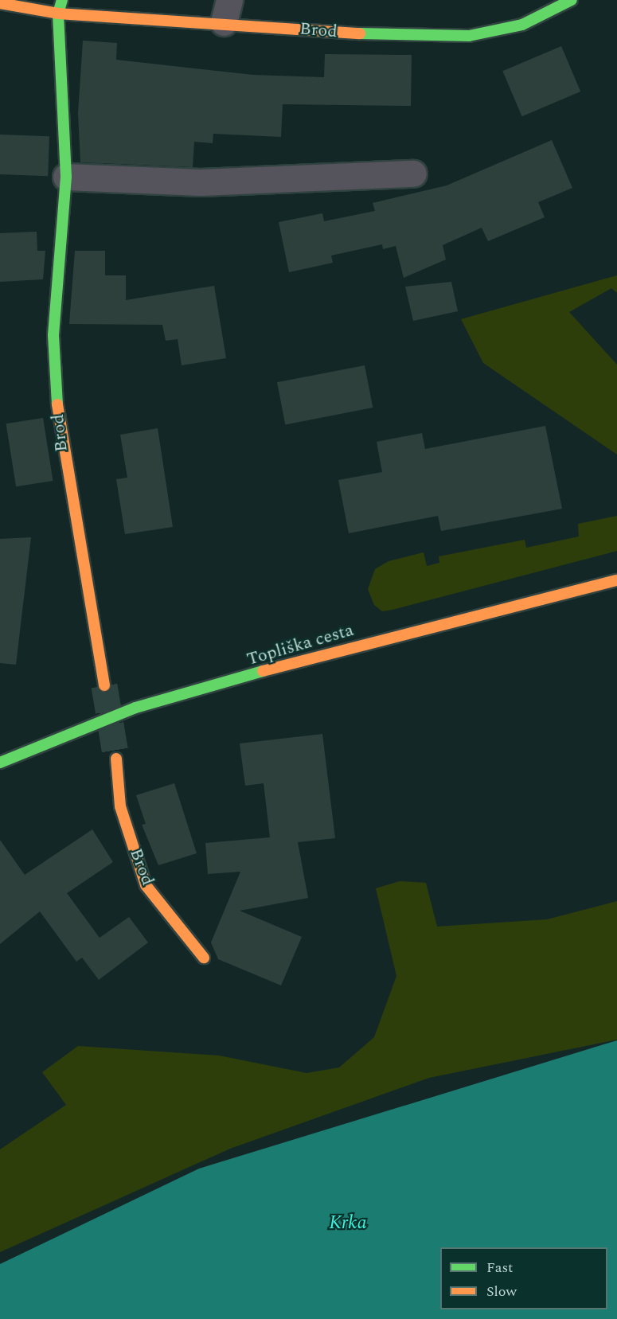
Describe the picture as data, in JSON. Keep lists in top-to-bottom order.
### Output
{
  "streets": {
    "street": ["Brod", "Topliška cesta"]
  },
  "water": ["Krka"],
  "legend": ["Fast", "Slow"]
}
